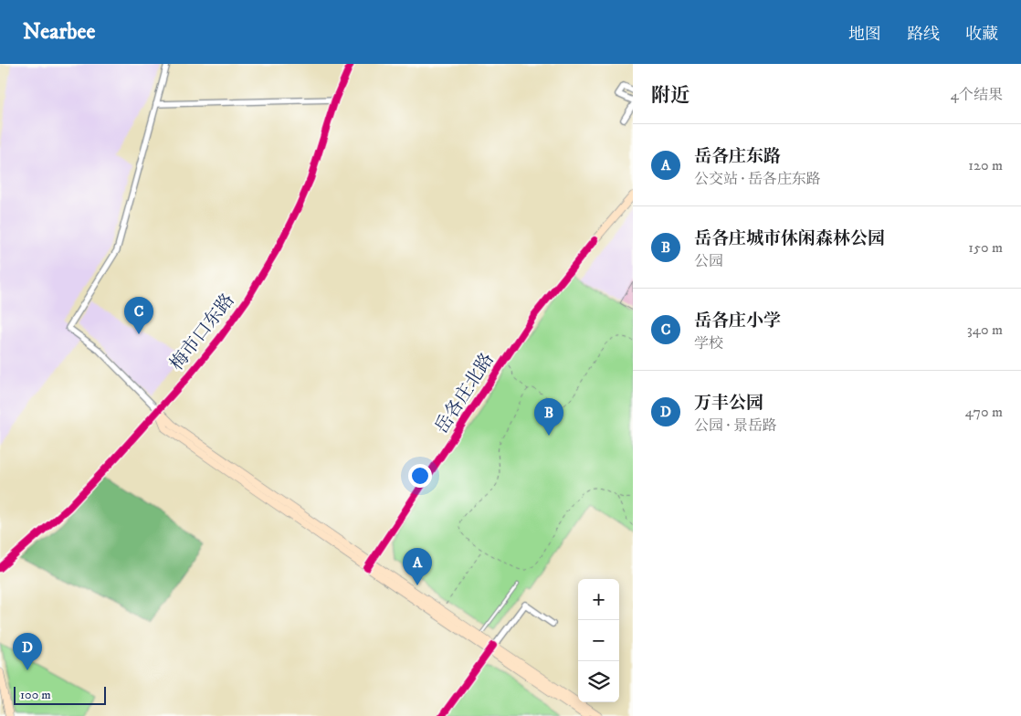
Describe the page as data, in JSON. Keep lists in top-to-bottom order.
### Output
{
  "streets": {
    "street": ["梅市口东路", "岳各庄北路"]
  },
  "scale_bar": "100 m",
  "page": {
    "header": "Nearbee",
    "nav": ["地图", "路线", "收藏"],
    "heading": ["附近", "4个结果"],
    "list": [
      {
        "mark": "A",
        "name": "岳各庄东路",
        "note": "公交站 · 岳各庄东路",
        "value": "120 m"
      },
      {
        "mark": "B",
        "name": "岳各庄城市休闲森林公园",
        "note": "公园",
        "value": "150 m"
      },
      {
        "mark": "C",
        "name": "岳各庄小学",
        "note": "学校",
        "value": "340 m"
      },
      {
        "mark": "D",
        "name": "万丰公园",
        "note": "公园 · 景岳路",
        "value": "470 m"
      }
    ],
    "pins": [
      "C",
      "B",
      "A",
      "D"
    ],
    "map_buttons": ["+", "−"],
    "scale": "100 m"
  }
}
